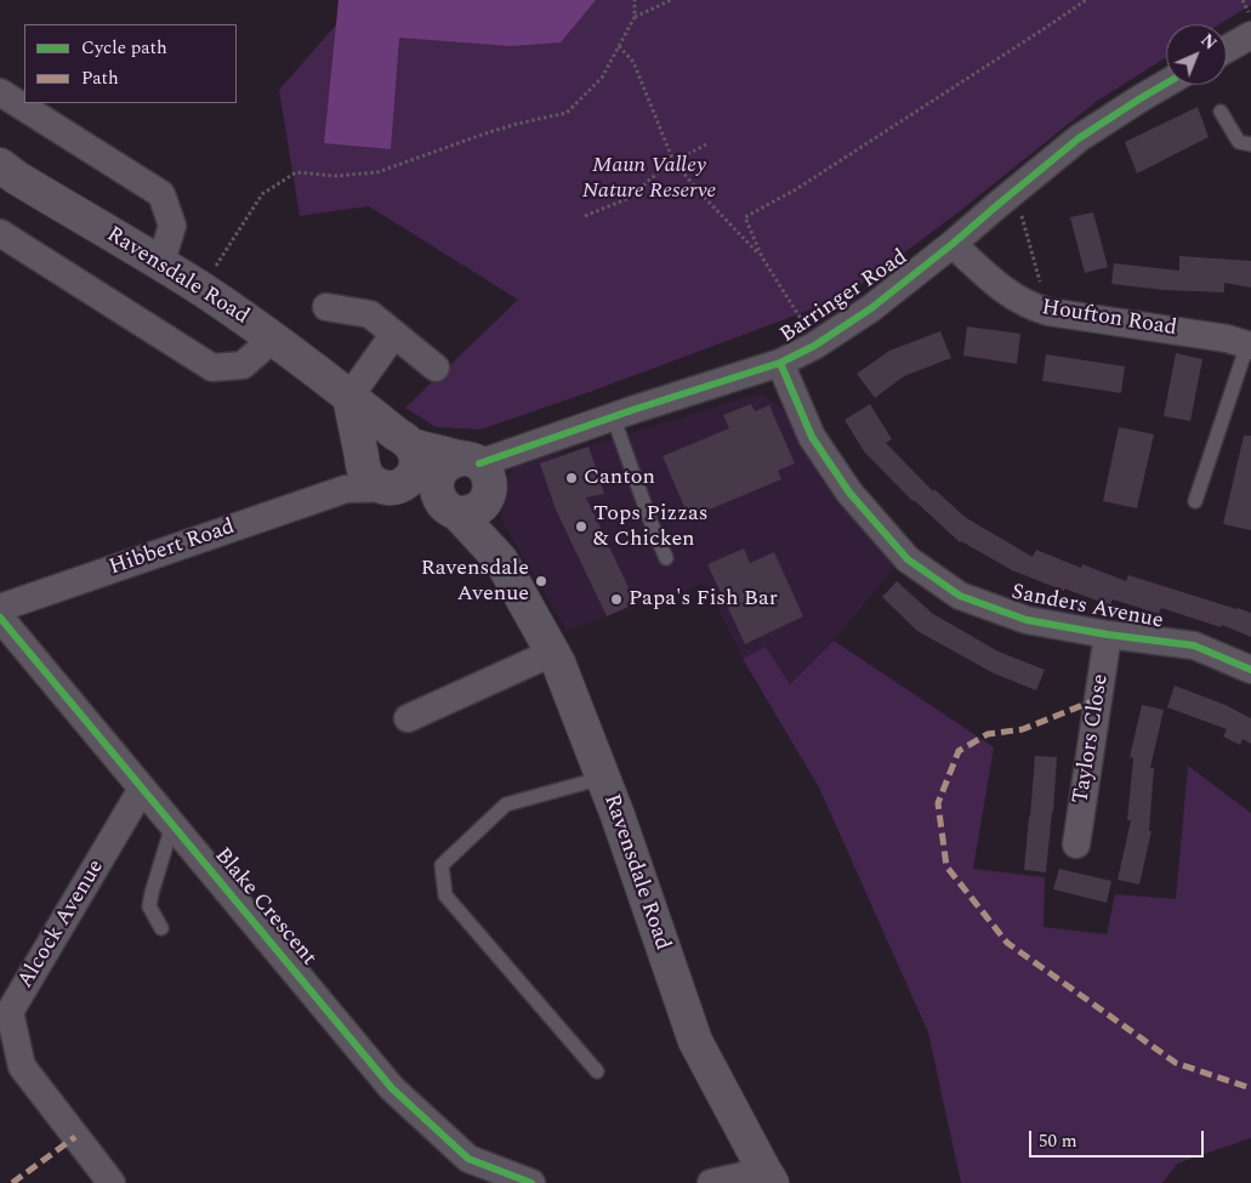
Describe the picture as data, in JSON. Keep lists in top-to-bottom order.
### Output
{
  "streets": {
    "main road": ["Ravensdale Road"],
    "street": [
      "Barringer Road",
      "Houfton Road",
      "Hibbert Road",
      "Sanders Avenue",
      "Taylors Close",
      "Blake Crescent",
      "Alcock Avenue"
    ]
  },
  "crossings": [
    ["Ravensdale Road", "Barringer Road"],
    ["Ravensdale Road", "Hibbert Road"],
    ["Barringer Road", "Houfton Road"],
    ["Barringer Road", "Sanders Avenue"],
    ["Sanders Avenue", "Taylors Close"],
    ["Blake Crescent", "Alcock Avenue"]
  ],
  "parks": ["Maun Valley Nature Reserve"],
  "places": [
    "Canton",
    "Tops Pizzas & Chicken",
    "Ravensdale Avenue",
    "Papa's Fish Bar"
  ],
  "legend": ["Cycle path", "Path"],
  "scale_bar": "50 m",
  "north": "top right"
}
